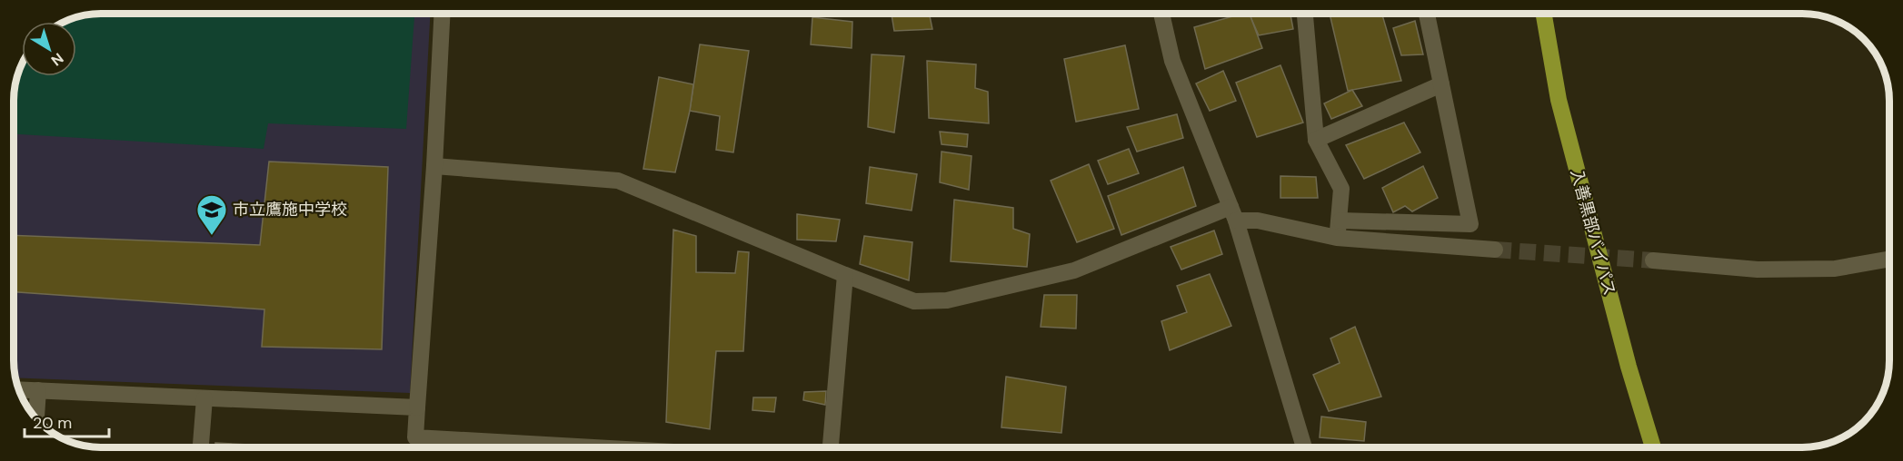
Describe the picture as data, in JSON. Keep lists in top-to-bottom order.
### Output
{
  "streets": {
    "highway": ["入善黒部バイパス"]
  },
  "places": {
    "school or university": ["市立鷹施中学校"]
  },
  "scale_bar": "20 m",
  "north": "bottom right"
}
